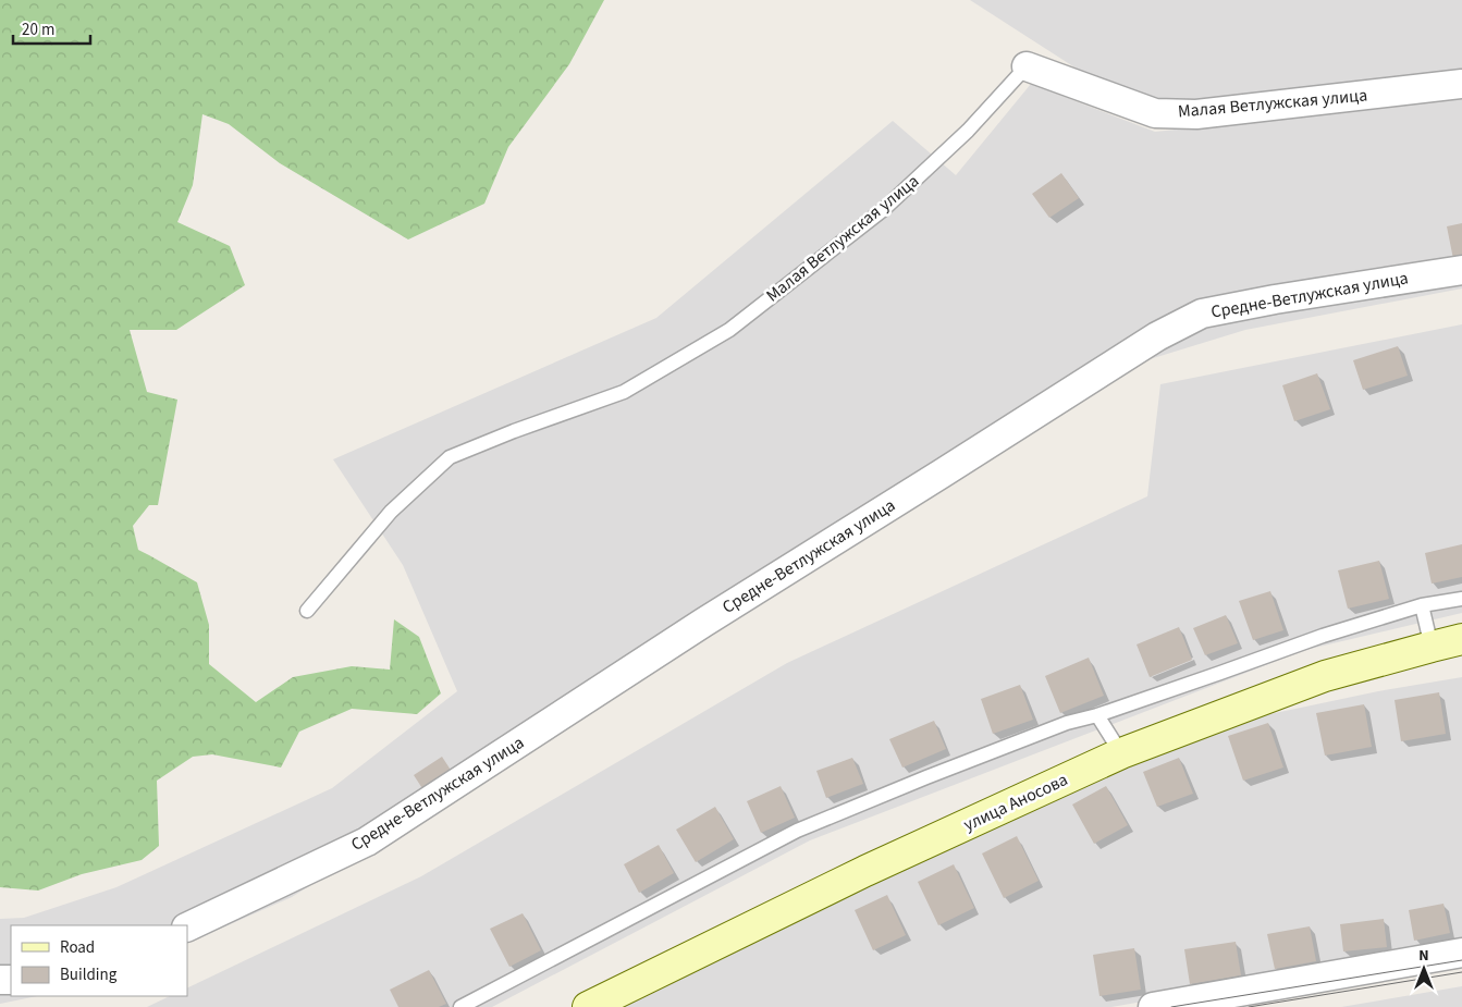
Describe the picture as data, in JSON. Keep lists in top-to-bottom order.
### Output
{
  "streets": {
    "main road": ["улица Аносова"],
    "street": ["Малая Ветлужская улица", "Средне-Ветлужская улица"]
  },
  "legend": ["Road", "Building"],
  "scale_bar": "20 m",
  "north": "top"
}
